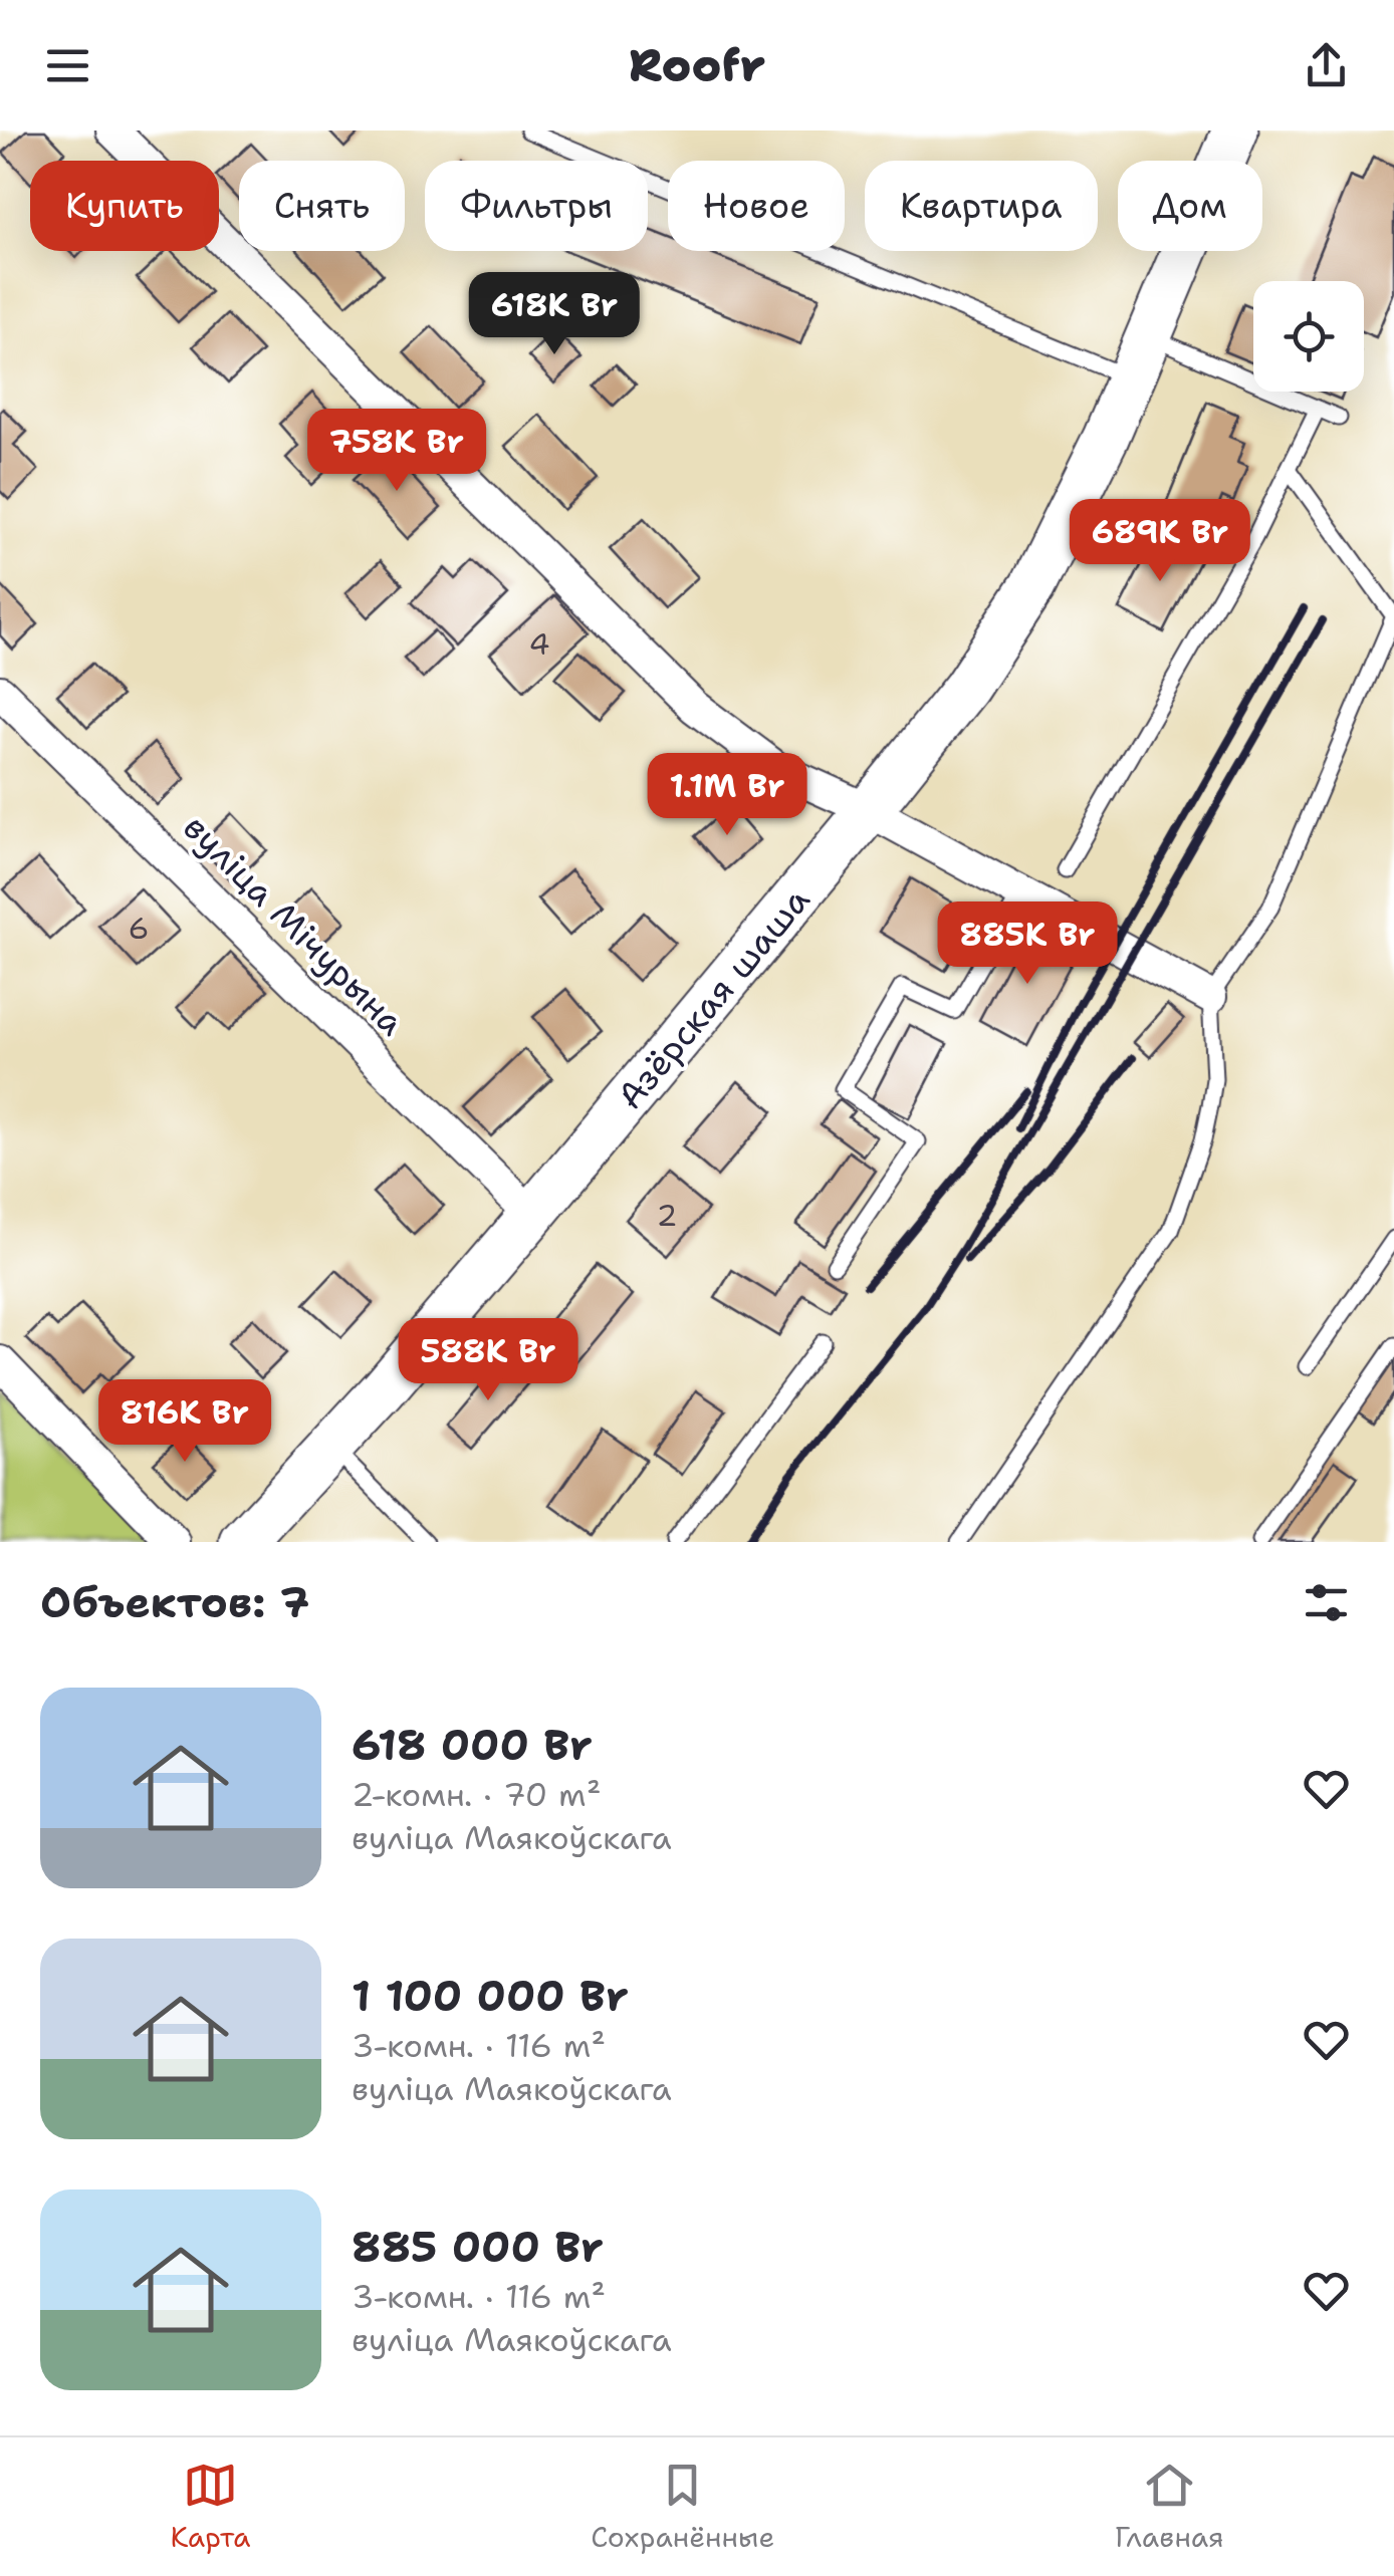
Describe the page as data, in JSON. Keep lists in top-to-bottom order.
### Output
{
  "streets": {
    "main road": ["Азёрская шаша"],
    "street": ["вуліца Мічурына"]
  },
  "crossings": [
    ["вуліца Мічурына", "Азёрская шаша"]
  ],
  "house_numbers": ["4", "6", "2"],
  "page": {
    "header": "Roofr",
    "chip": [
      "Купить",
      "Снять",
      "Фильтры",
      "Новое",
      "Квартира",
      "Дом"
    ],
    "price": [
      "618K Br",
      "758K Br",
      "689K Br",
      "1.1M Br",
      "885K Br",
      "588K Br",
      "816K Br"
    ],
    "heading": "Объектов: 7",
    "list": [
      {
        "name": "618 000 Br",
        "note": "2-комн. · 70 m² · вуліца Маякоўскага"
      },
      {
        "name": "1 100 000 Br",
        "note": "3-комн. · 116 m² · вуліца Маякоўскага"
      },
      {
        "name": "885 000 Br",
        "note": "3-комн. · 116 m² · вуліца Маякоўскага"
      }
    ],
    "tabs": ["Карта", "Сохранённые", "Главная"]
  }
}
